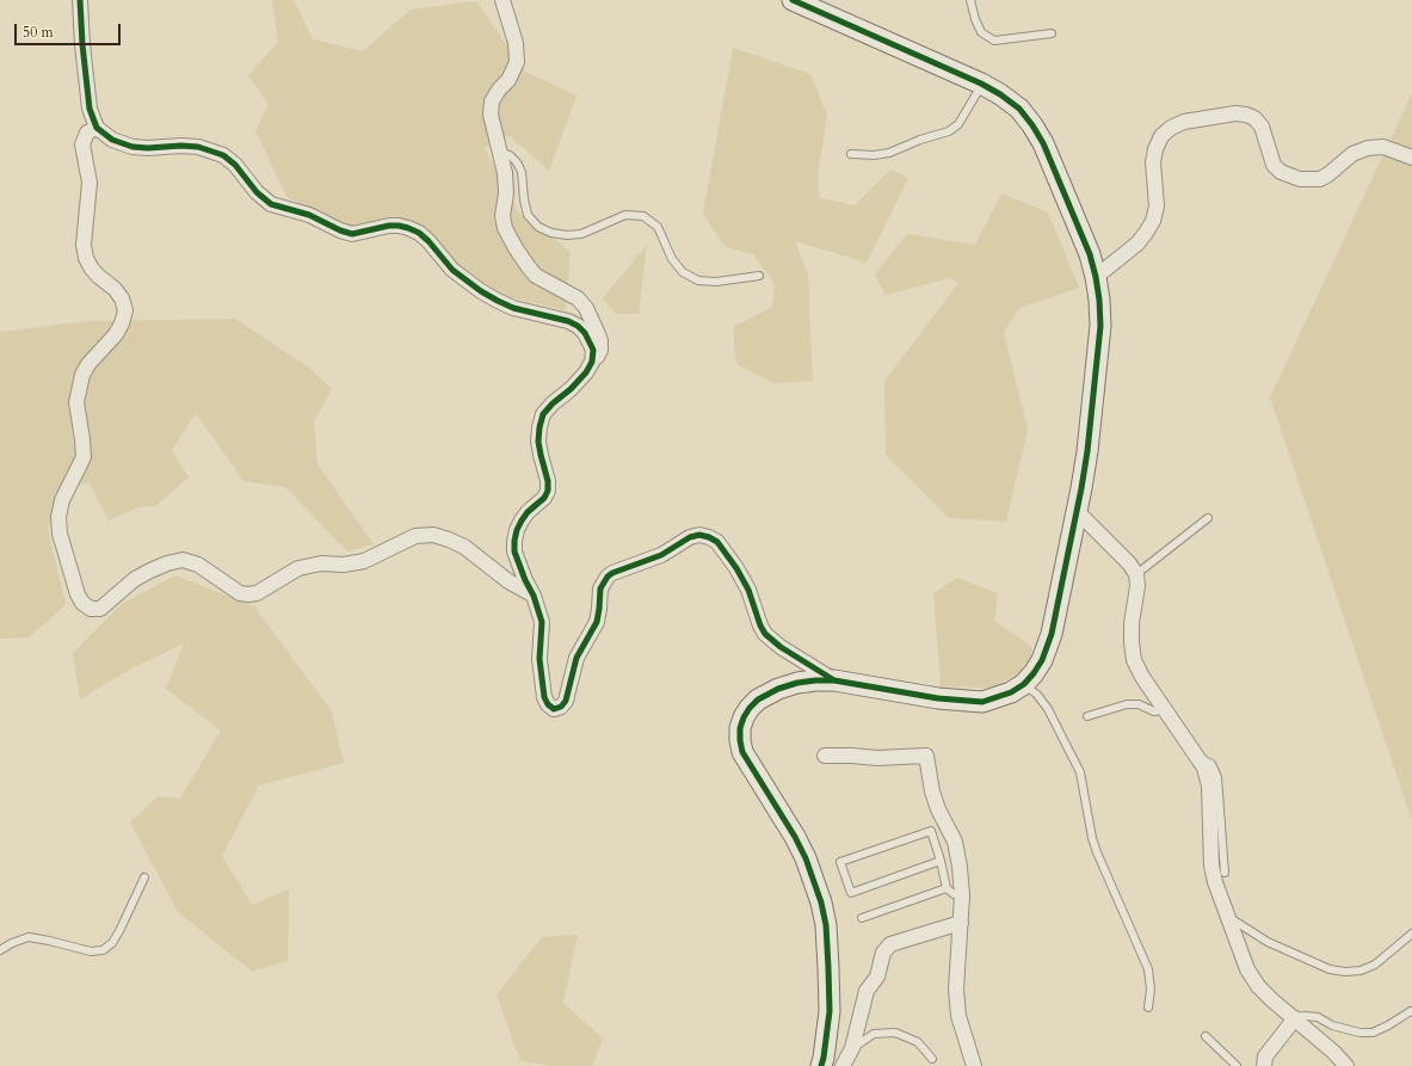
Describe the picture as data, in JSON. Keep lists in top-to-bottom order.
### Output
{
  "scale_bar": "50 m"
}
